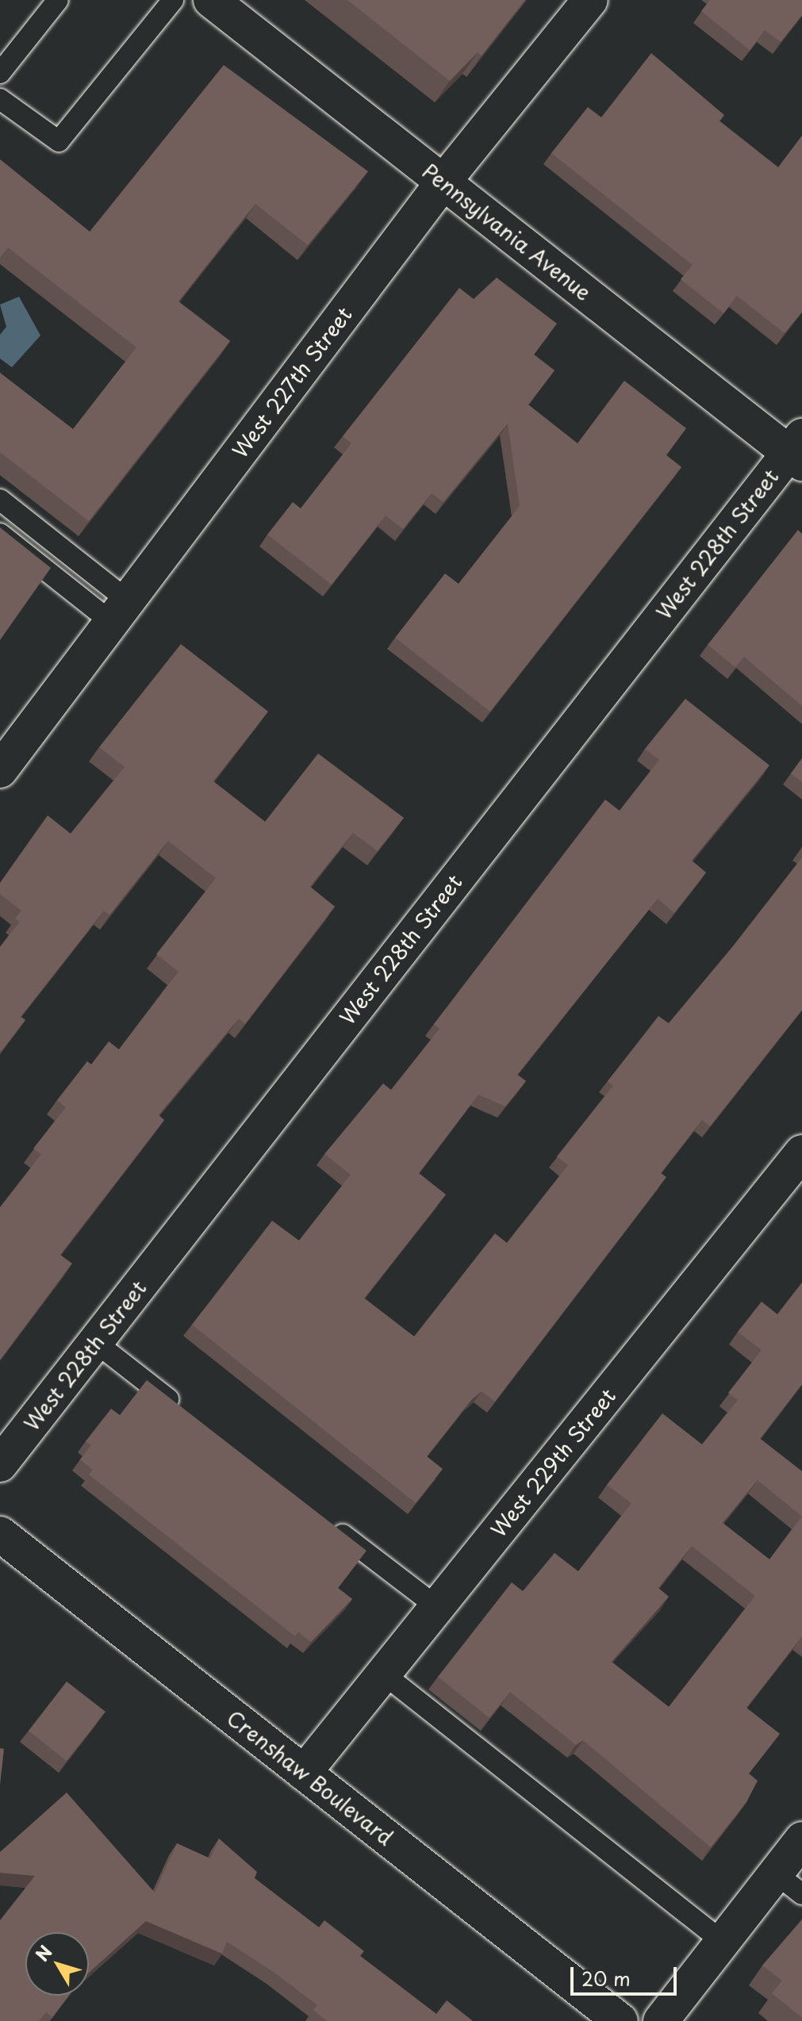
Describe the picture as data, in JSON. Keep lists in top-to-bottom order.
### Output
{
  "streets": {
    "street": [
      "Pennsylvania Avenue",
      "West 227th Street",
      "West 228th Street",
      "West 229th Street",
      "Crenshaw Boulevard"
    ]
  },
  "crossings": [
    ["Pennsylvania Avenue", "West 227th Street"],
    ["Pennsylvania Avenue", "West 228th Street"],
    ["West 229th Street", "Crenshaw Boulevard"]
  ],
  "scale_bar": "20 m",
  "north": "top left"
}
